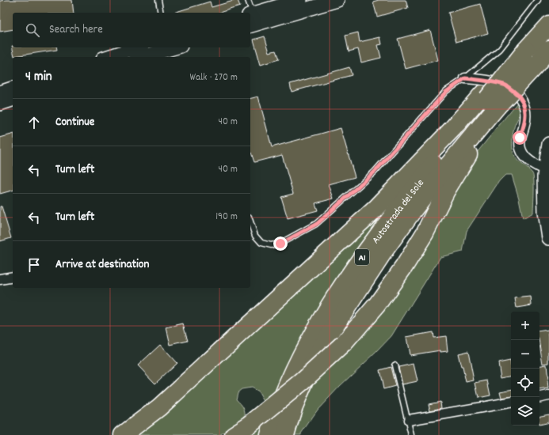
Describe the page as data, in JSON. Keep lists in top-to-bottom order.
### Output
{
  "streets": {
    "highway": ["Autostrada del Sole", "A1"]
  },
  "page": {
    "search": "Search here",
    "heading": ["4 min", "Walk · 270 m"],
    "list": [
      ["Continue", "40 m"],
      ["Turn left", "40 m"],
      ["Turn left", "190 m"],
      "Arrive at destination"
    ],
    "map_buttons": ["+", "−"]
  }
}
